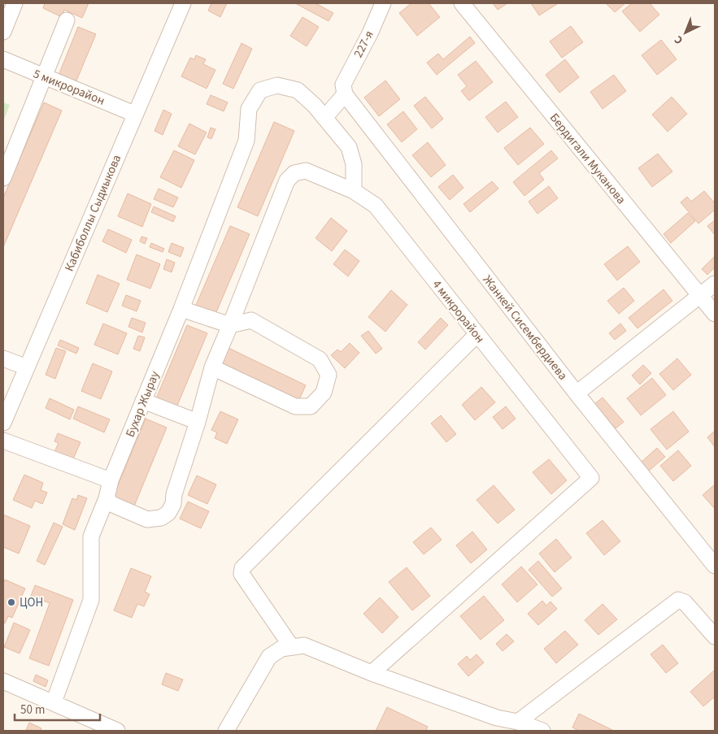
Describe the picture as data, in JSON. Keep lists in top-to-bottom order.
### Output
{
  "streets": {
    "street": [
      "227-я",
      "5 микрорайон",
      "Бердигали Муканова",
      "Кабиболлы Сыдиыкова",
      "4 микрорайон",
      "Жанкей Сисембердиева",
      "Бухар Жырау"
    ]
  },
  "crossings": [
    ["227-я", "Жанкей Сисембердиева"],
    ["227-я", "Бухар Жырау"],
    ["5 микрорайон", "Кабиболлы Сыдиыкова"]
  ],
  "places": ["ЦОН"],
  "scale_bar": "50 m",
  "north": "bottom left"
}
